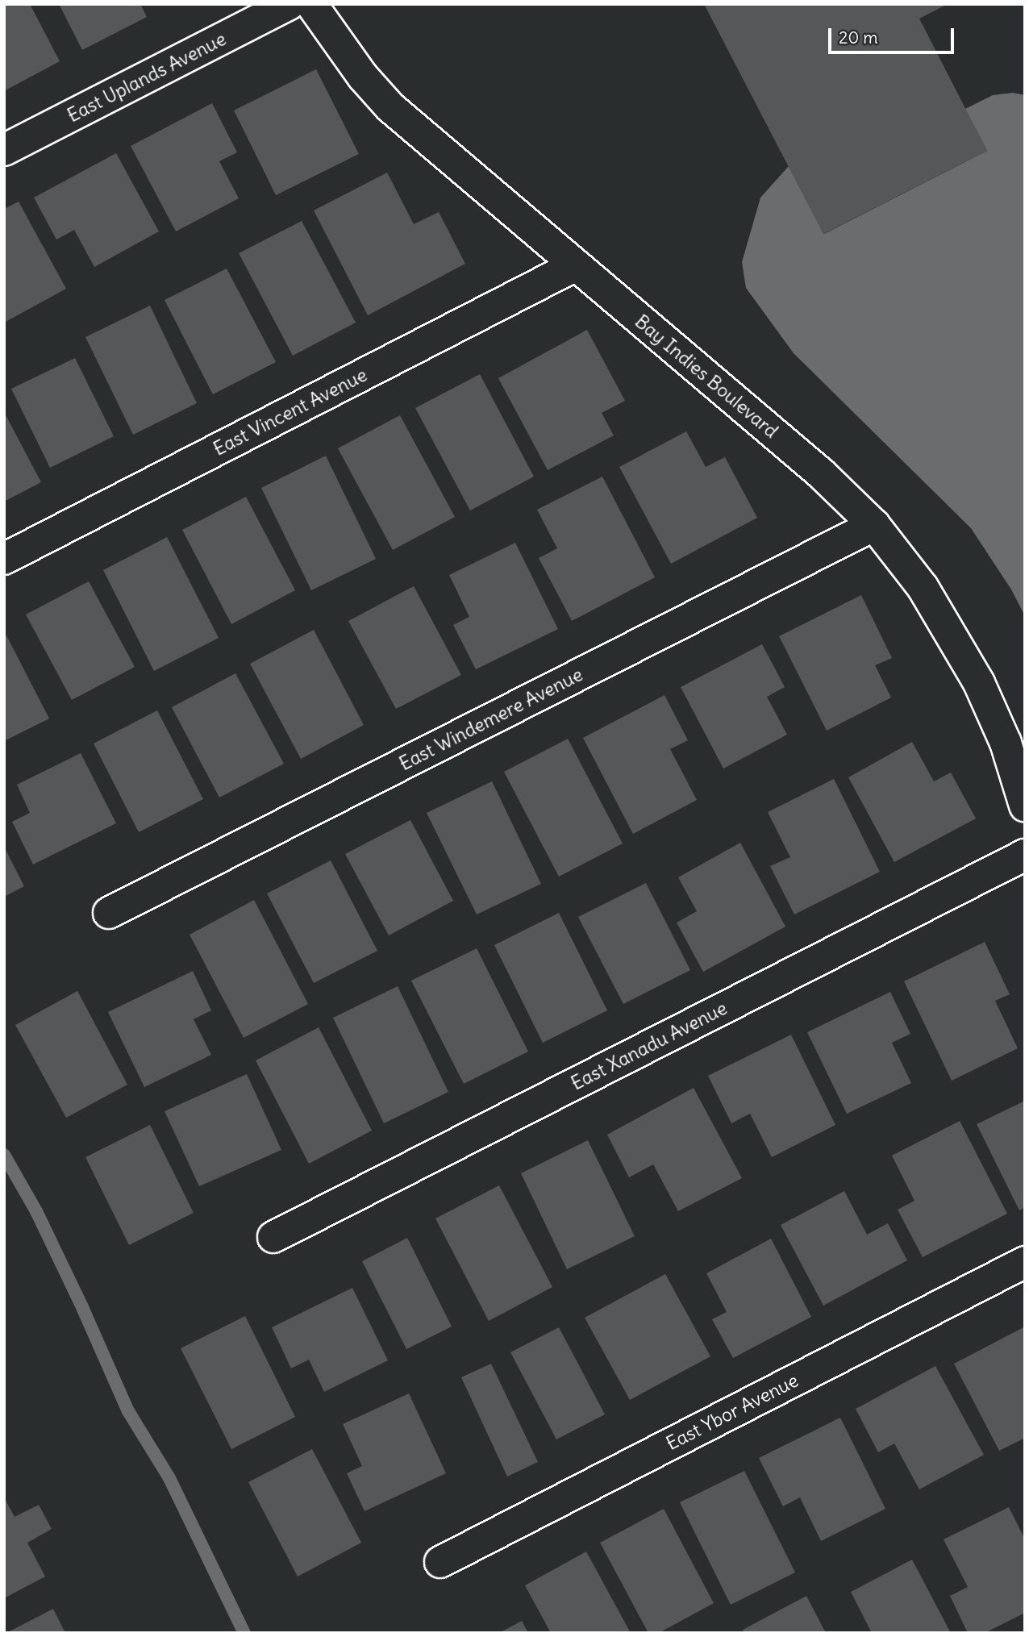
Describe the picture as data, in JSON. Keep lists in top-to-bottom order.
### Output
{
  "streets": {
    "street": [
      "East Uplands Avenue",
      "Bay Indies Boulevard",
      "East Vincent Avenue",
      "East Windemere Avenue",
      "East Xanadu Avenue",
      "East Ybor Avenue"
    ]
  },
  "crossings": [
    ["Bay Indies Boulevard", "East Vincent Avenue"],
    ["Bay Indies Boulevard", "East Windemere Avenue"]
  ],
  "scale_bar": "20 m"
}
